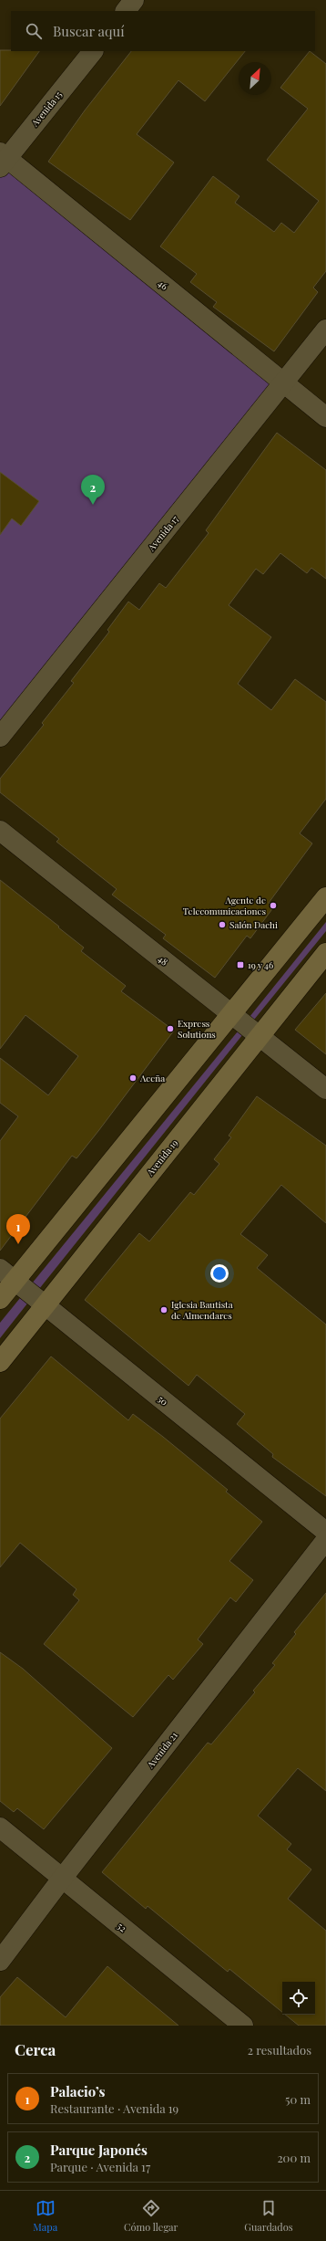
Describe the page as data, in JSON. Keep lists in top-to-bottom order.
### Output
{
  "streets": {
    "main road": ["Avenida 19"],
    "street": [
      "Avenida 15",
      "46",
      "Avenida 17",
      "48",
      "50",
      "Avenida 21",
      "52"
    ]
  },
  "crossings": [
    ["Avenida 15", "46"],
    ["46", "Avenida 17"],
    ["48", "Avenida 19"],
    ["Avenida 19", "50"],
    ["Avenida 21", "52"]
  ],
  "places": {
    "other": [
      "Agente de Telecomunicaciones",
      "Salón Dachi",
      "Express Solutions",
      "Aceña",
      "Iglesia Bautista de Almendares"
    ],
    "transit": ["19 y 46"]
  },
  "north": "top right",
  "page": {
    "search": "Buscar aquí",
    "pins": ["2", "1"],
    "heading": ["Cerca", "2 resultados"],
    "list": [
      {
        "mark": "1",
        "name": "Palacio’s",
        "note": "Restaurante · Avenida 19",
        "value": "50 m"
      },
      {
        "mark": "2",
        "name": "Parque Japonés",
        "note": "Parque · Avenida 17",
        "value": "200 m"
      }
    ],
    "nav": ["Mapa", "Cómo llegar", "Guardados"]
  }
}
